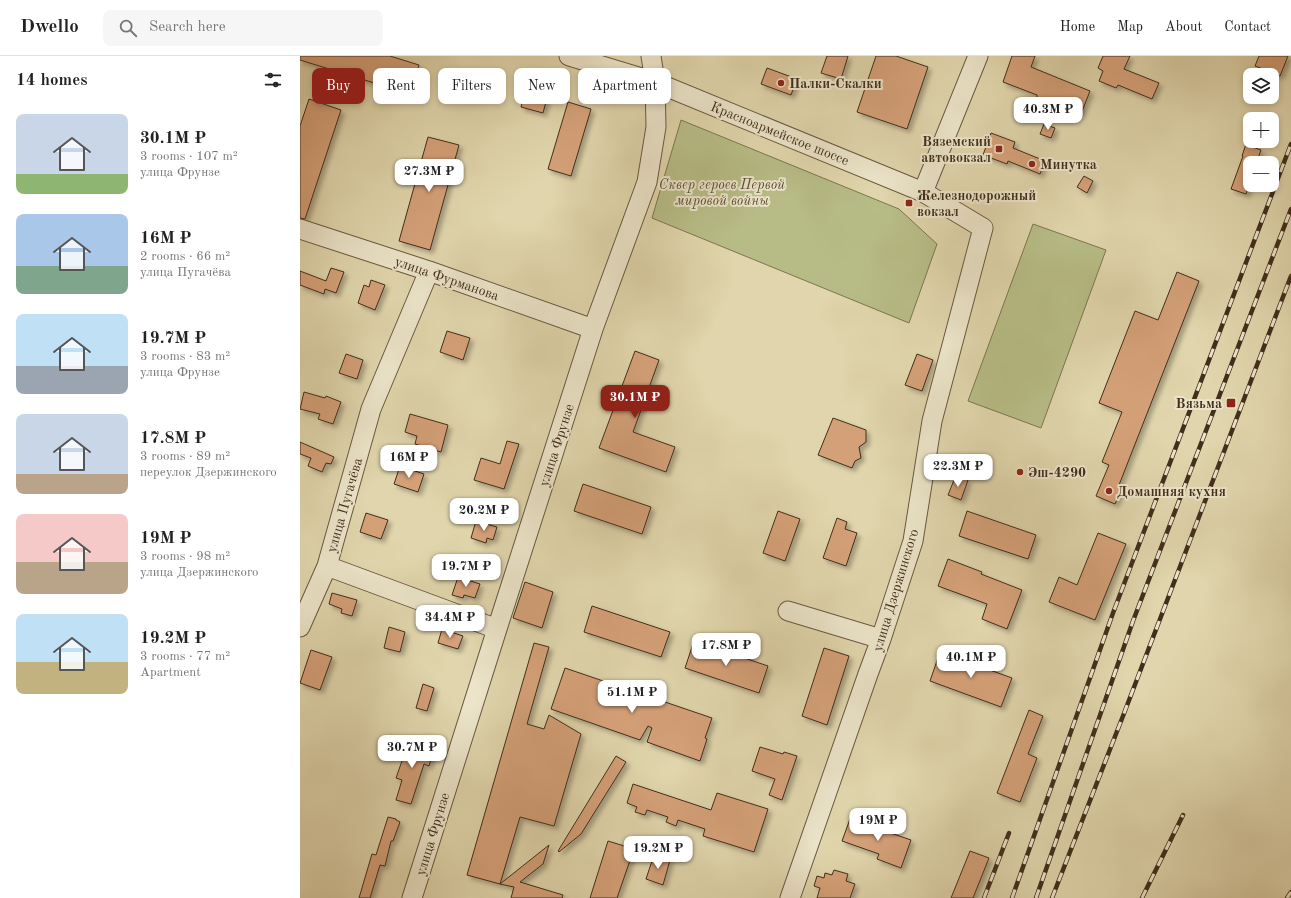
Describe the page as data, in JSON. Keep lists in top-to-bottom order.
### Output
{
  "streets": {
    "street": [
      "Красноармейское шоссе",
      "улица Фурманова",
      "улица Фрунзе",
      "улица Пугачёва",
      "улица Дзержинского"
    ]
  },
  "crossings": [
    ["Красноармейское шоссе", "улица Дзержинского"],
    ["улица Фурманова", "улица Фрунзе"],
    ["улица Фурманова", "улица Пугачёва"]
  ],
  "parks": ["Сквер героев Первой мировой войны"],
  "places": {
    "other": [
      "Палки-Скалки",
      "Минутка",
      "Эш-4290",
      "Домашняя кухня"
    ],
    "transit": ["Вяземский автовокзал", "Железнодорожный вокзал", "Вязьма"]
  },
  "page": {
    "header": "Dwello",
    "search": "Search here",
    "nav": [
      "Home",
      "Map",
      "About",
      "Contact"
    ],
    "heading": "14 homes",
    "map_buttons": ["+", "−"],
    "chip": [
      "Buy",
      "Rent",
      "Filters",
      "New",
      "Apartment"
    ],
    "price": [
      "40.3M ₽",
      "27.3M ₽",
      "30.1M ₽",
      "16M ₽",
      "22.3M ₽",
      "20.2M ₽",
      "19.7M ₽",
      "34.4M ₽",
      "17.8M ₽",
      "40.1M ₽",
      "51.1M ₽",
      "30.7M ₽",
      "19M ₽",
      "19.2M ₽"
    ],
    "list": [
      {
        "name": "30.1M ₽",
        "note": "3 rooms · 107 m² · улица Фрунзе"
      },
      {
        "name": "16M ₽",
        "note": "2 rooms · 66 m² · улица Пугачёва"
      },
      {
        "name": "19.7M ₽",
        "note": "3 rooms · 83 m² · улица Фрунзе"
      },
      {
        "name": "17.8M ₽",
        "note": "3 rooms · 89 m² · переулок Дзержинского"
      },
      {
        "name": "19M ₽",
        "note": "3 rooms · 98 m² · улица Дзержинского"
      },
      {
        "name": "19.2M ₽",
        "note": "3 rooms · 77 m² · Apartment"
      }
    ]
  }
}
